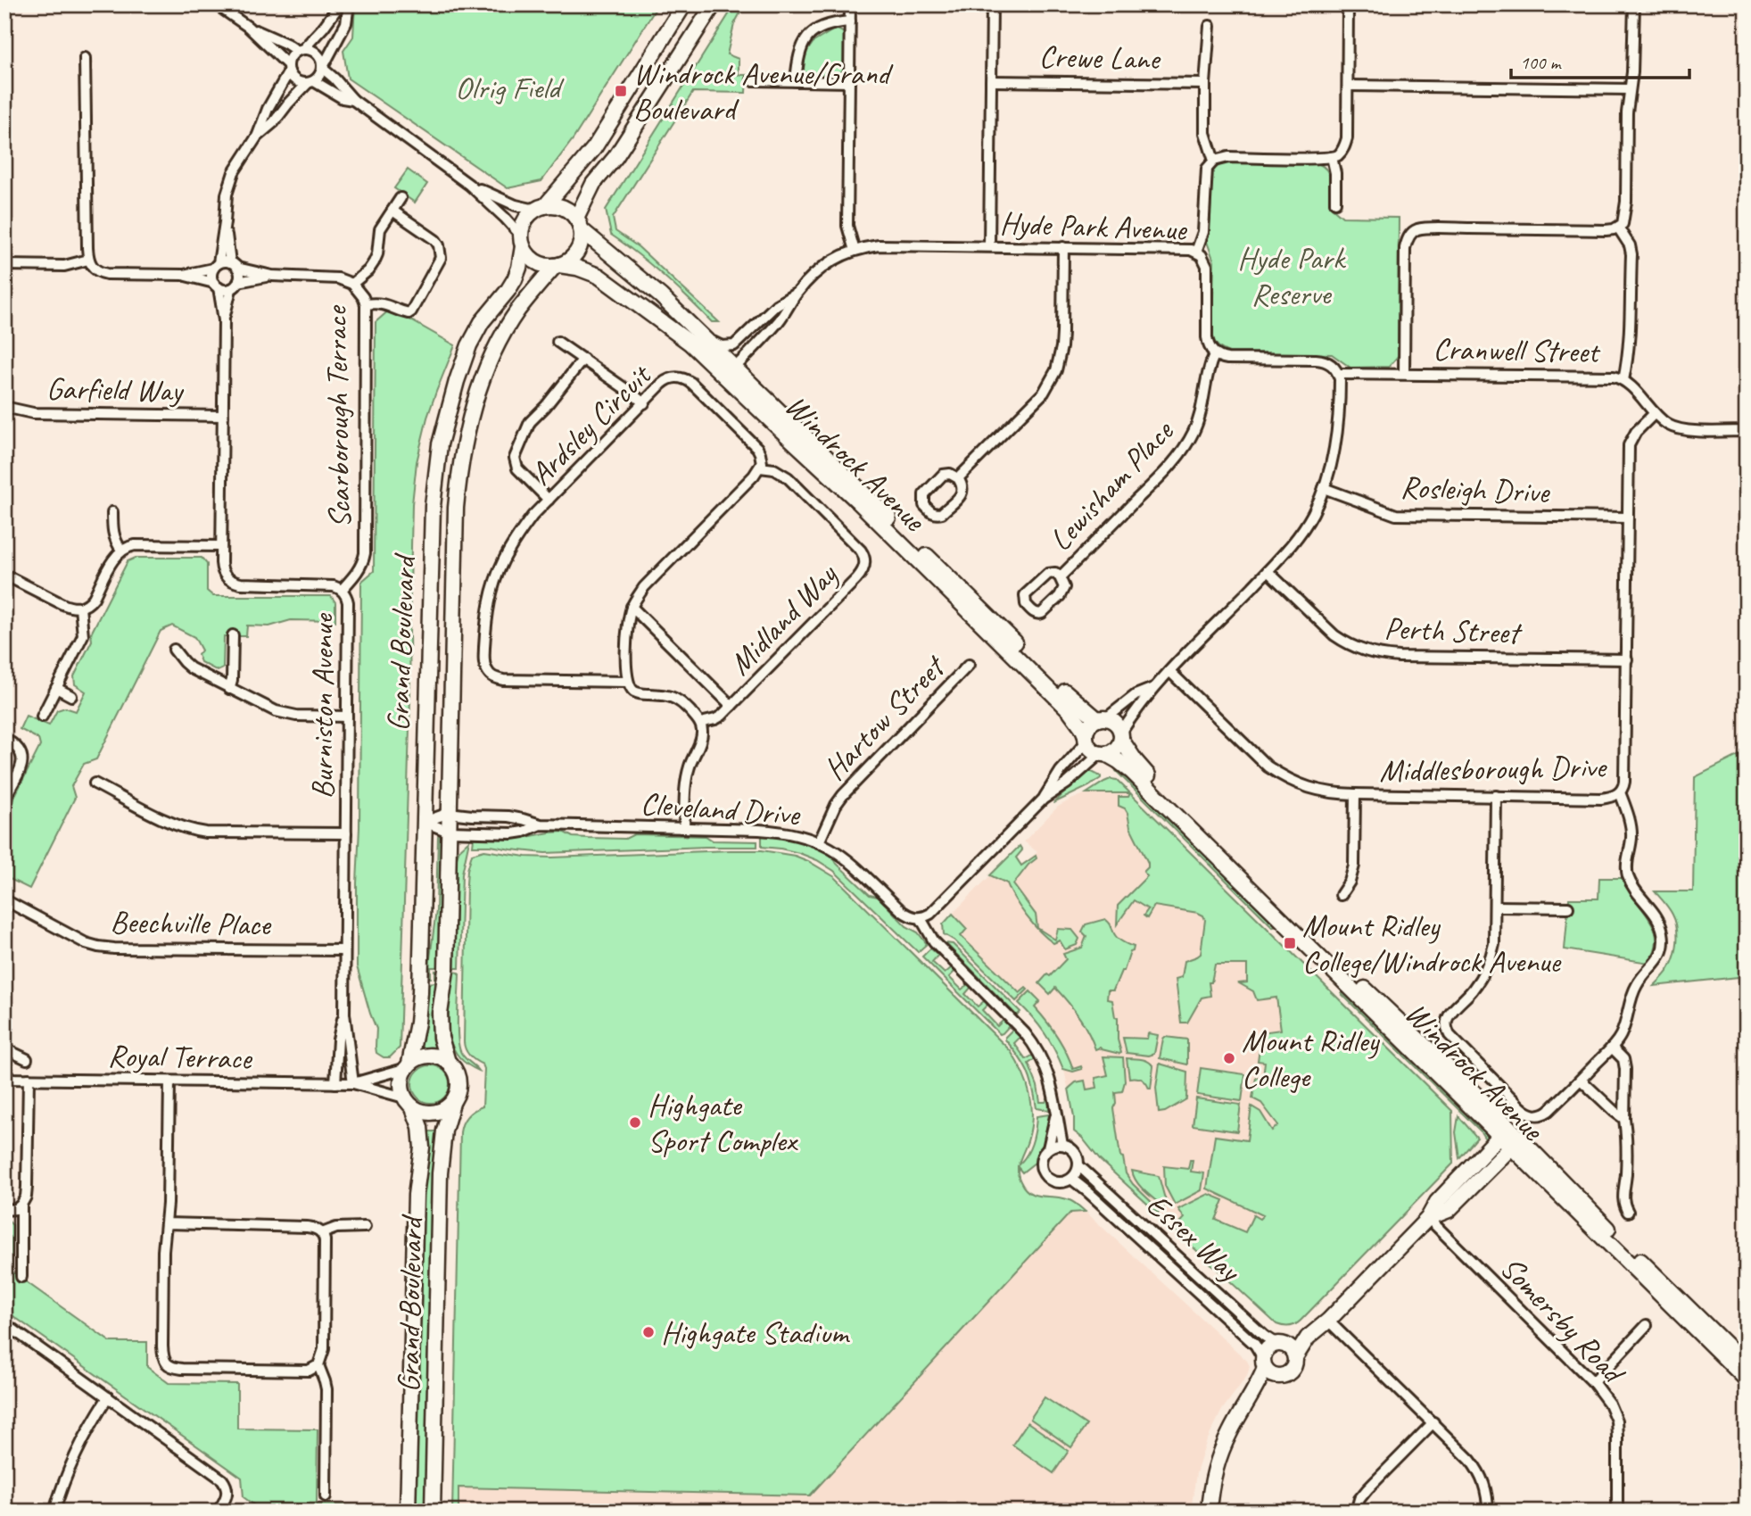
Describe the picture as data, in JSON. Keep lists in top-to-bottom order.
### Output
{
  "streets": {
    "street": [
      "Crewe Lane",
      "Hyde Park Avenue",
      "Cranwell Street",
      "Garfield Way",
      "Scarborough Terrace",
      "Ardsley Circuit",
      "Windrock Avenue",
      "Lewisham Place",
      "Rosleigh Drive",
      "Midland Way",
      "Perth Street",
      "Grand Boulevard",
      "Burniston Avenue",
      "Hartow Street",
      "Middlesborough Drive",
      "Cleveland Drive",
      "Beechville Place",
      "Royal Terrace",
      "Essex Way",
      "Somersby Road"
    ]
  },
  "crossings": [
    ["Hyde Park Avenue", "Windrock Avenue"],
    ["Hyde Park Avenue", "Lewisham Place"],
    ["Cranwell Street", "Middlesborough Drive"],
    ["Garfield Way", "Burniston Avenue"],
    ["Scarborough Terrace", "Burniston Avenue"],
    ["Ardsley Circuit", "Midland Way"],
    ["Windrock Avenue", "Grand Boulevard"],
    ["Rosleigh Drive", "Middlesborough Drive"],
    ["Perth Street", "Middlesborough Drive"],
    ["Grand Boulevard", "Cleveland Drive"],
    ["Grand Boulevard", "Royal Terrace"],
    ["Burniston Avenue", "Beechville Place"],
    ["Burniston Avenue", "Royal Terrace"],
    ["Hartow Street", "Cleveland Drive"],
    ["Cleveland Drive", "Essex Way"]
  ],
  "parks": ["Olrig Field", "Hyde Park Reserve"],
  "places": {
    "transit": ["Windrock Avenue/Grand Boulevard", "Mount Ridley College/Windrock Avenue"],
    "other": ["Mount Ridley College", "Highgate Sport Complex", "Highgate Stadium"]
  },
  "scale_bar": "100 m"
}
